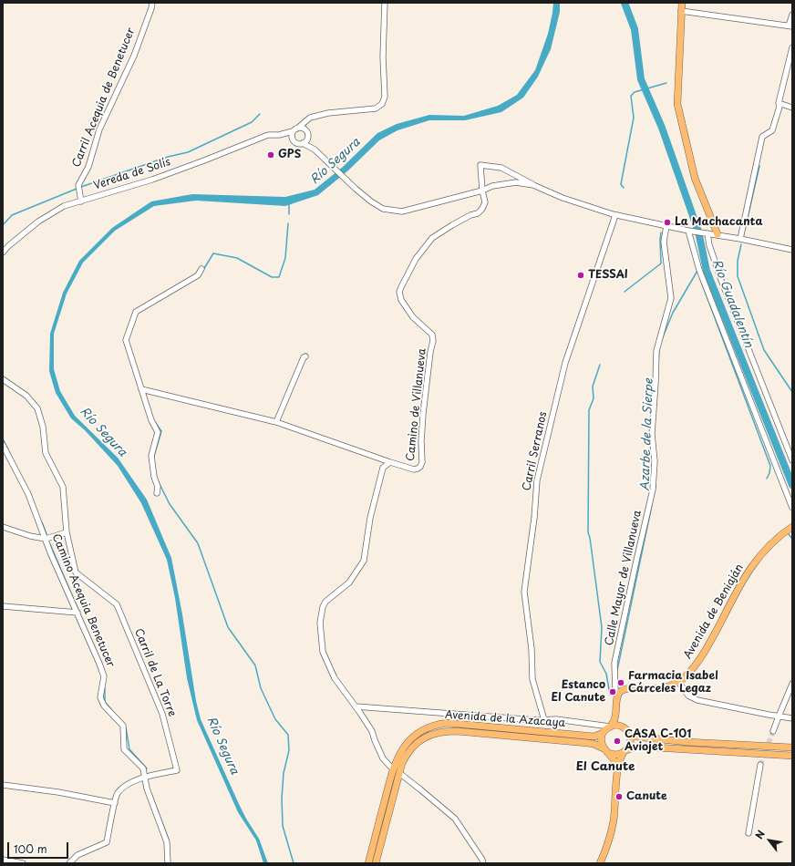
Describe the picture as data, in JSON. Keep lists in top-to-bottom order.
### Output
{
  "streets": {
    "main road": ["Avenida de Beniaján", "Avenida de la Azacaya"],
    "street": [
      "Carril Acequia de Benetucer",
      "Vereda de Solís",
      "Camino de Villanueva",
      "Carril Serranos",
      "Calle Mayor de Villanueva",
      "Camino Acequia Benetucer",
      "Carril de La Torre"
    ]
  },
  "crossings": [
    ["Carril Acequia de Benetucer", "Vereda de Solís"],
    ["Camino de Villanueva", "Avenida de la Azacaya"],
    ["Calle Mayor de Villanueva", "Avenida de Beniaján"],
    ["Camino Acequia Benetucer", "Carril de La Torre"]
  ],
  "districts": ["El Canute"],
  "water": ["Río Segura", "Río Guadalentín", "Azarbe de la Sierpe"],
  "places": [
    "GPS",
    "La Machacanta",
    "TESSAI",
    "Farmacia Isabel Cárceles Legaz",
    "Estanco El Canute",
    "CASA C-101 Aviojet",
    "Canute"
  ],
  "scale_bar": "100 m",
  "north": "top left"
}
